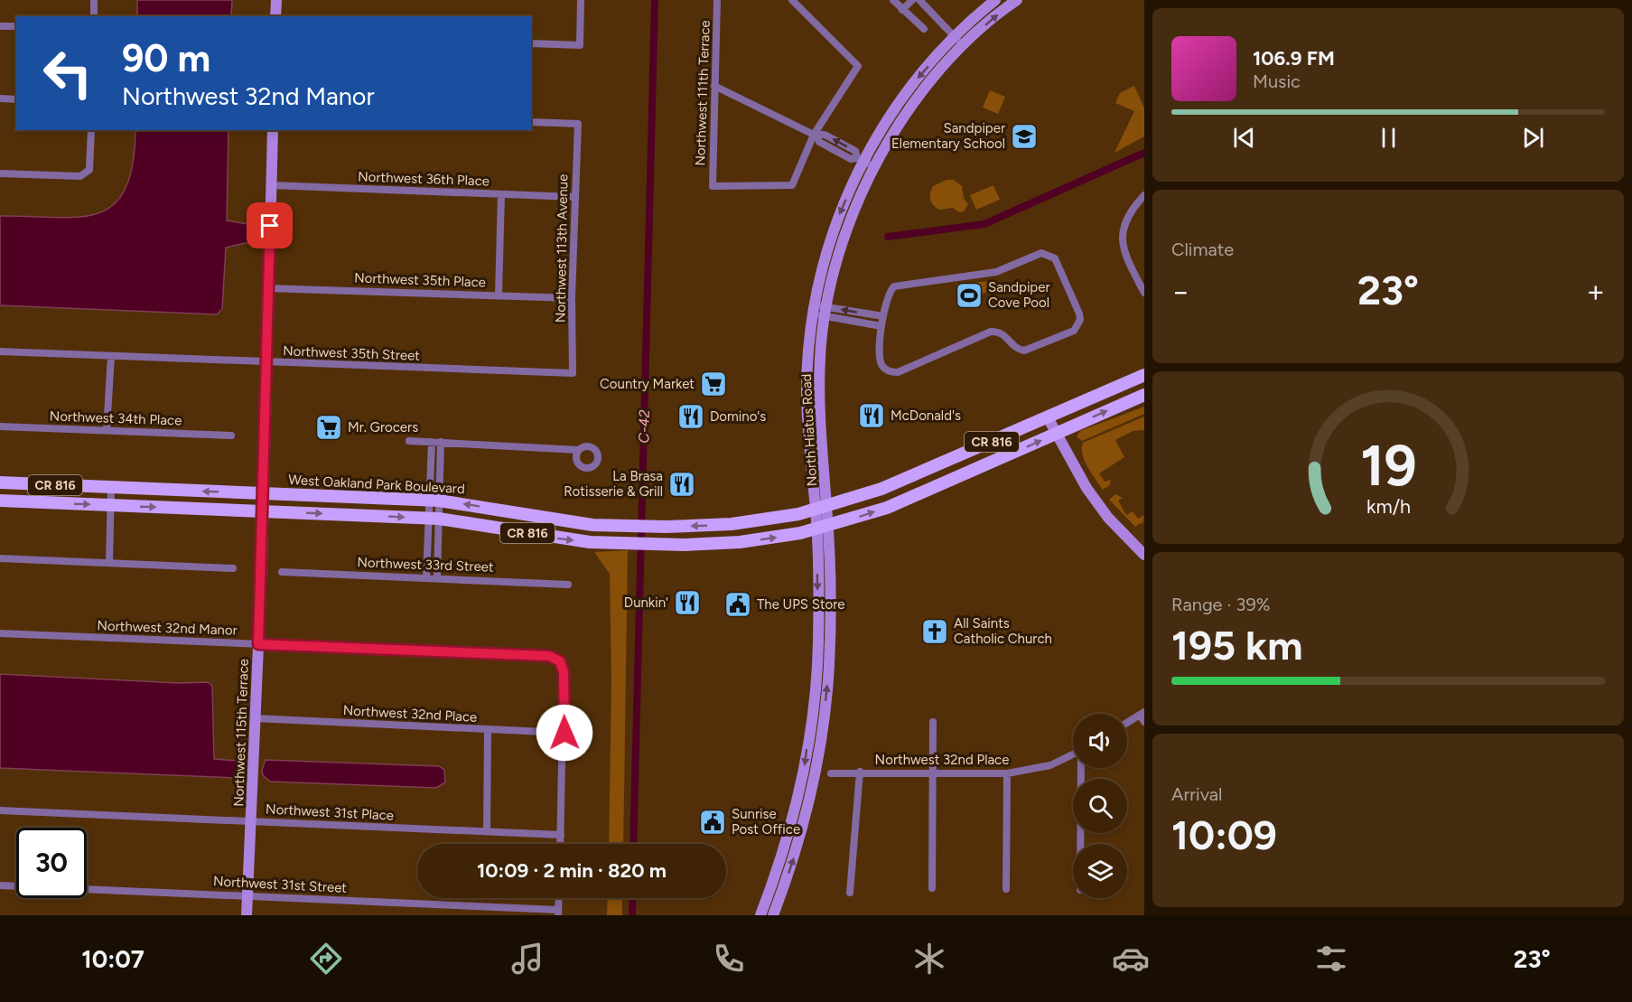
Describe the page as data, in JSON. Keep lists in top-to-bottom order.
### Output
{
  "streets": {
    "main road": [
      "North Hiatus Road",
      "CR 816",
      "West Oakland Park Boulevard",
      "Northwest 115th Terrace"
    ],
    "street": [
      "Northwest 111th Terrace",
      "Northwest 36th Place",
      "Northwest 113th Avenue",
      "Northwest 35th Place",
      "Northwest 35th Street",
      "Northwest 34th Place",
      "Northwest 33rd Street",
      "Northwest 32nd Manor",
      "Northwest 32nd Place",
      "Northwest 31st Place",
      "Northwest 31st Street"
    ]
  },
  "crossings": [
    ["Northwest 36th Place", "Northwest 113th Avenue"],
    ["Northwest 36th Place", "Northwest 115th Terrace"],
    ["Northwest 113th Avenue", "Northwest 35th Place"],
    ["Northwest 113th Avenue", "Northwest 35th Street"],
    ["Northwest 35th Place", "Northwest 115th Terrace"],
    ["Northwest 35th Street", "Northwest 115th Terrace"],
    ["North Hiatus Road", "CR 816"],
    ["North Hiatus Road", "West Oakland Park Boulevard"],
    ["CR 816", "Northwest 115th Terrace"],
    ["West Oakland Park Boulevard", "Northwest 115th Terrace"],
    ["Northwest 32nd Manor", "Northwest 32nd Place"],
    ["Northwest 32nd Manor", "Northwest 115th Terrace"],
    ["Northwest 32nd Place", "Northwest 115th Terrace"],
    ["Northwest 115th Terrace", "Northwest 31st Place"],
    ["Northwest 115th Terrace", "Northwest 31st Street"]
  ],
  "water": ["C-42"],
  "places": {
    "school or university": ["Sandpiper Elementary School"],
    "sports": ["Sandpiper Cove Pool"],
    "supermarket": ["Country Market", "Mr. Grocers"],
    "restaurant": [
      "McDonald's",
      "Domino's",
      "La Brasa Rotisserie & Grill",
      "Dunkin'"
    ],
    "public building": ["The UPS Store", "Sunrise Post Office"],
    "church": ["All Saints Catholic Church"]
  },
  "page": {
    "turn": ["90 m", "Northwest 32nd Manor"],
    "song": ["106.9 FM", "Music"],
    "tile": [
      "Climate",
      ["Range · 39%", "195 km"],
      ["Arrival", "10:09"]
    ],
    "heat": ["−", "23°", "+"],
    "limit": "30",
    "trip": "10:09 · 2 min · 820 m",
    "tabs": ["10:07", "23°"],
    "gauge": ["19", "km/h"]
  }
}
